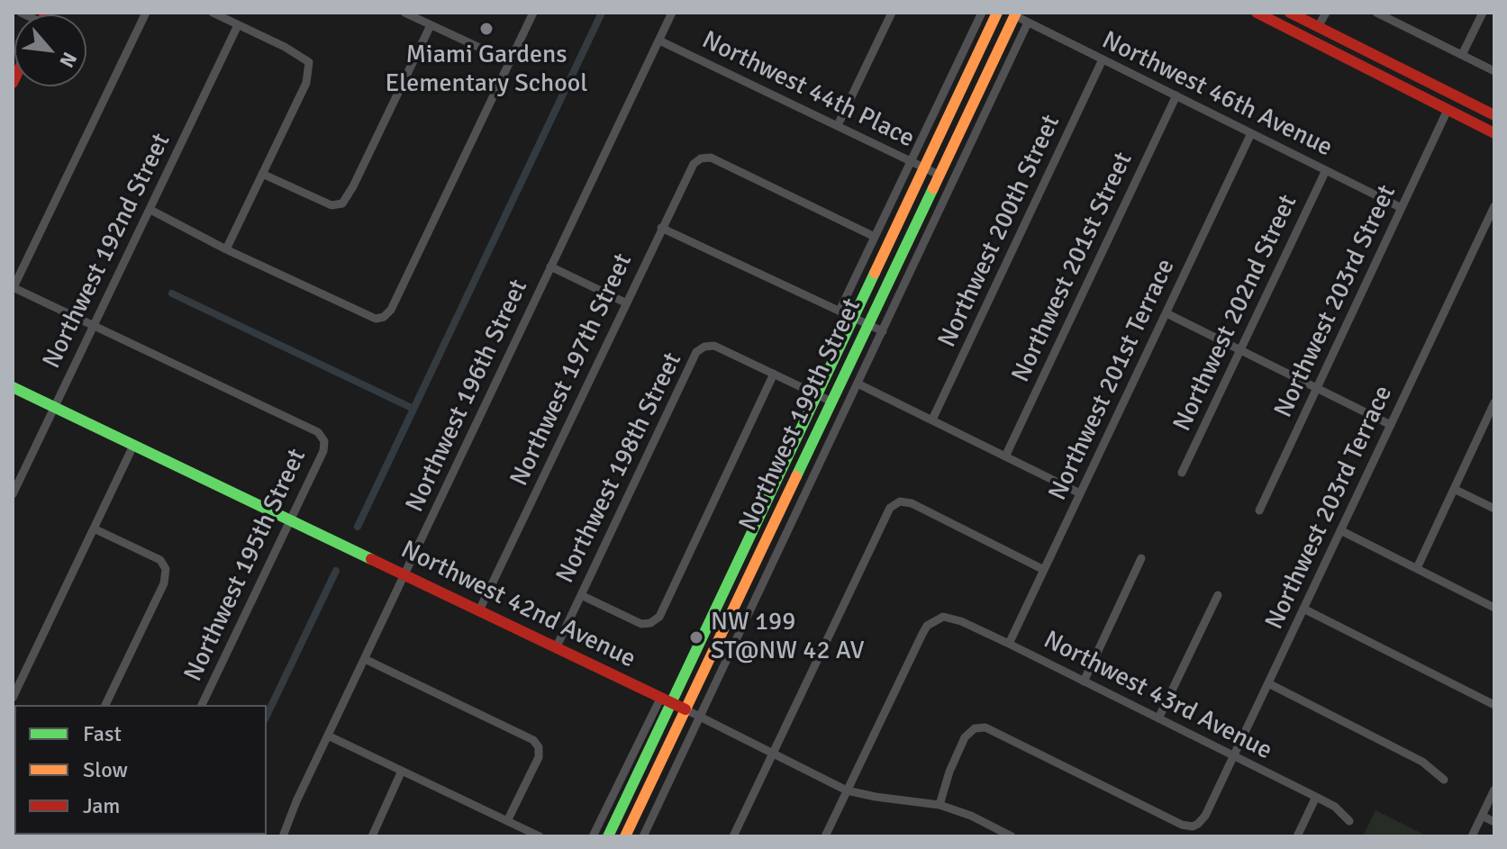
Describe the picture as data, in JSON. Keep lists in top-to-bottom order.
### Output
{
  "streets": {
    "main road": ["Northwest 199th Street", "Northwest 42nd Avenue"],
    "street": [
      "Northwest 44th Place",
      "Northwest 46th Avenue",
      "Northwest 200th Street",
      "Northwest 192nd Street",
      "Northwest 201st Street",
      "Northwest 203rd Street",
      "Northwest 202nd Street",
      "Northwest 197th Street",
      "Northwest 201st Terrace",
      "Northwest 196th Street",
      "Northwest 198th Street",
      "Northwest 203rd Terrace",
      "Northwest 195th Street",
      "Northwest 43rd Avenue"
    ]
  },
  "crossings": [
    ["Northwest 44th Place", "Northwest 196th Street"],
    ["Northwest 44th Place", "Northwest 199th Street"],
    ["Northwest 46th Avenue", "Northwest 200th Street"],
    ["Northwest 46th Avenue", "Northwest 201st Street"],
    ["Northwest 46th Avenue", "Northwest 203rd Street"],
    ["Northwest 46th Avenue", "Northwest 202nd Street"],
    ["Northwest 46th Avenue", "Northwest 201st Terrace"],
    ["Northwest 46th Avenue", "Northwest 199th Street"],
    ["Northwest 192nd Street", "Northwest 195th Street"],
    ["Northwest 192nd Street", "Northwest 42nd Avenue"],
    ["Northwest 197th Street", "Northwest 42nd Avenue"],
    ["Northwest 201st Terrace", "Northwest 43rd Avenue"],
    ["Northwest 196th Street", "Northwest 42nd Avenue"],
    ["Northwest 199th Street", "Northwest 42nd Avenue"],
    ["Northwest 198th Street", "Northwest 42nd Avenue"],
    ["Northwest 203rd Terrace", "Northwest 42nd Avenue"],
    ["Northwest 203rd Terrace", "Northwest 43rd Avenue"],
    ["Northwest 195th Street", "Northwest 42nd Avenue"],
    ["Northwest 42nd Avenue", "Northwest 43rd Avenue"]
  ],
  "places": ["Miami Gardens Elementary School", "NW 199 ST@NW 42 AV"],
  "legend": ["Fast", "Slow", "Jam"],
  "north": "bottom right"
}
